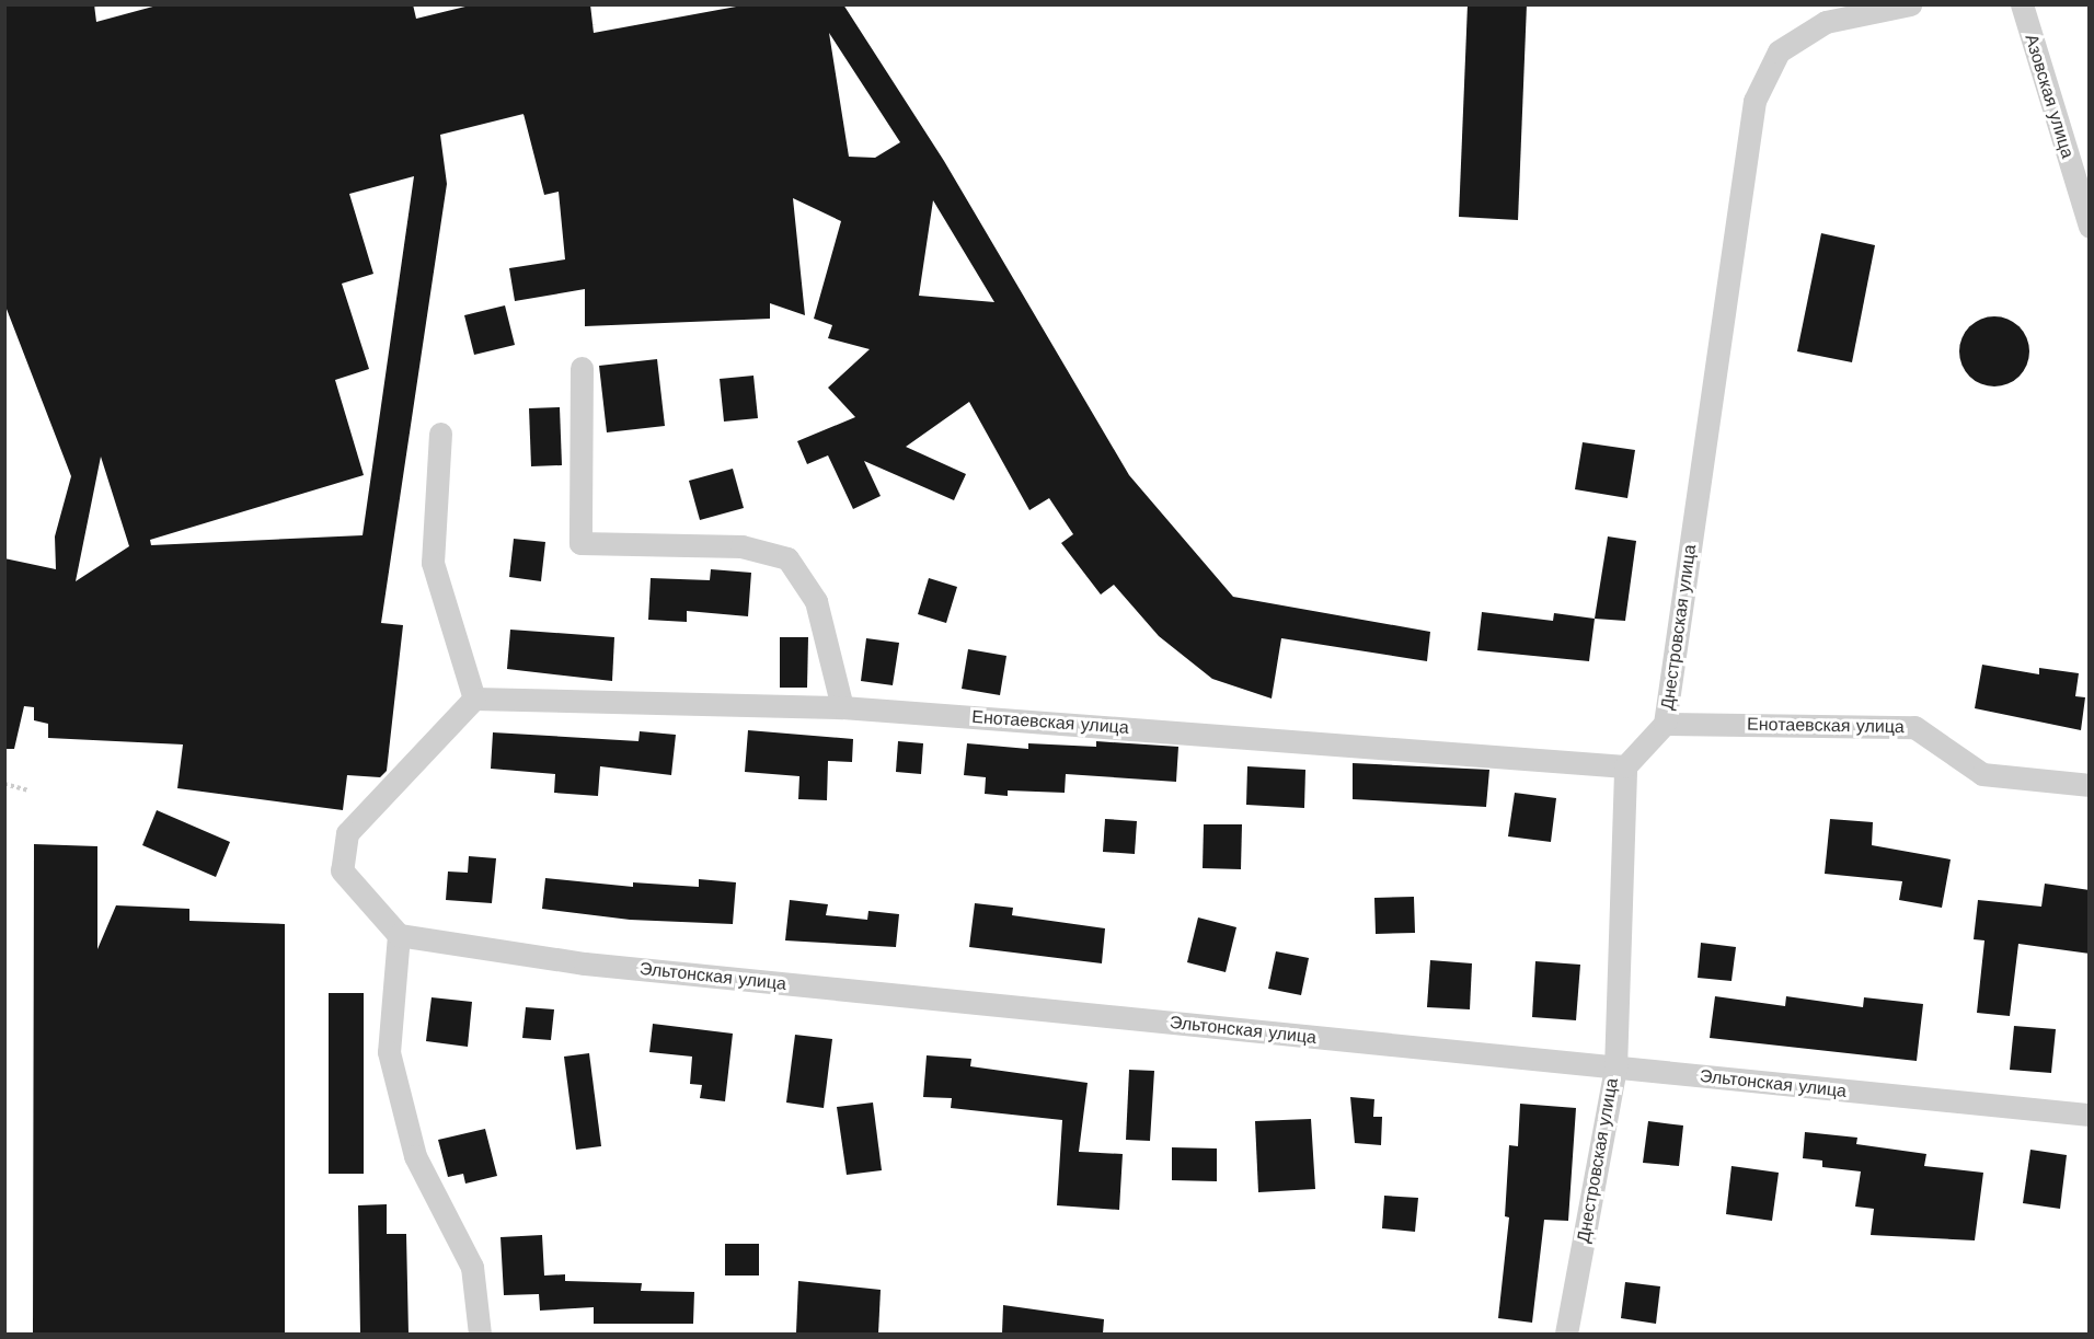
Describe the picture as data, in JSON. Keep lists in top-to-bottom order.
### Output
{
  "streets": {
    "street": [
      "Азовская улица",
      "Днестровская улица",
      "Енотаевская улица",
      "Эльтонская улица"
    ]
  },
  "crossings": [
    ["Днестровская улица", "Енотаевская улица"],
    ["Днестровская улица", "Эльтонская улица"]
  ]
}
